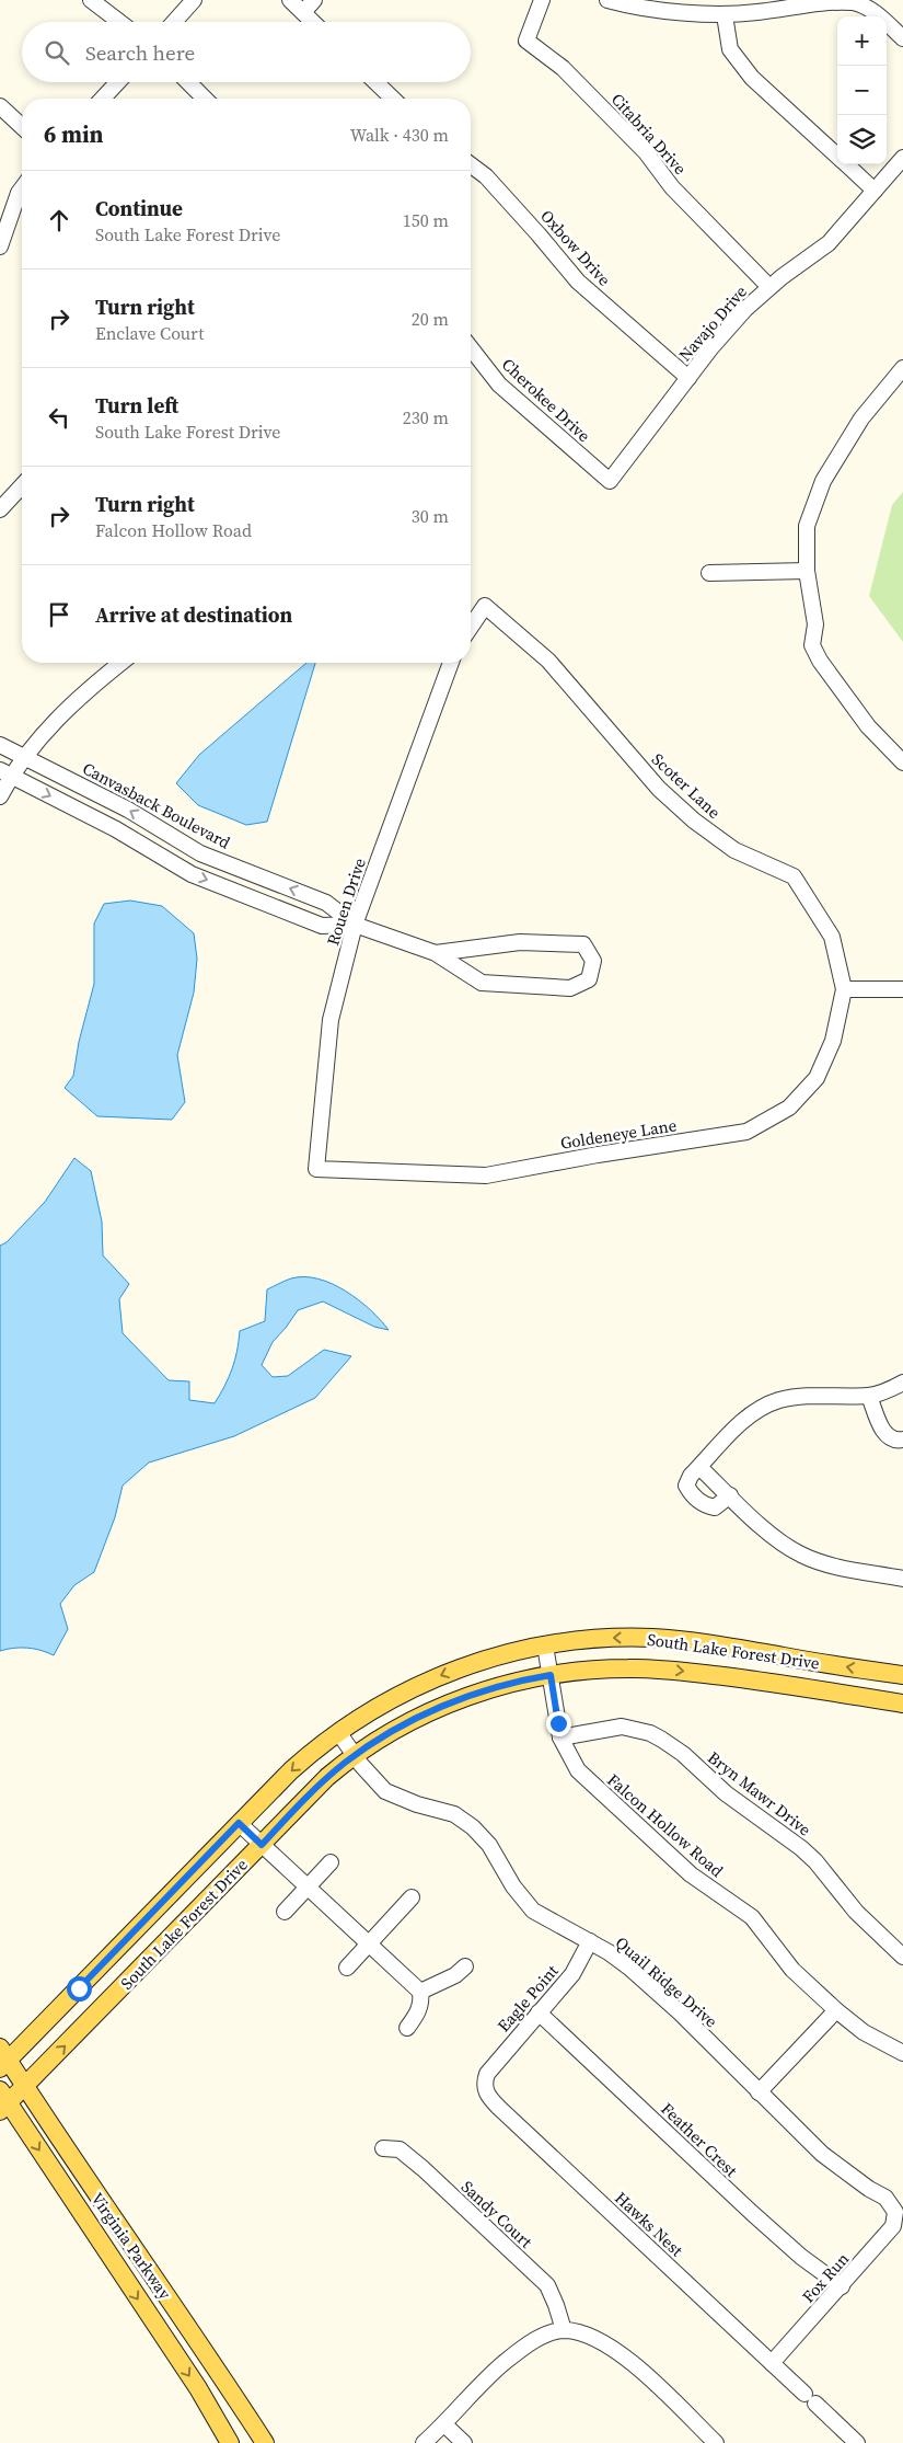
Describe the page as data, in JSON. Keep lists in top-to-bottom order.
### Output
{
  "streets": {
    "main road": ["South Lake Forest Drive", "Virginia Parkway"],
    "street": [
      "Citabria Drive",
      "Oxbow Drive",
      "Navajo Drive",
      "Cherokee Drive",
      "Scoter Lane",
      "Canvasback Boulevard",
      "Rouen Drive",
      "Goldeneye Lane",
      "Bryn Mawr Drive",
      "Falcon Hollow Road",
      "Quail Ridge Drive",
      "Eagle Point",
      "Feather Crest",
      "Sandy Court",
      "Hawks Nest",
      "Fox Run"
    ]
  },
  "crossings": [
    ["Citabria Drive", "Navajo Drive"],
    ["Oxbow Drive", "Navajo Drive"],
    ["Navajo Drive", "Cherokee Drive"],
    ["Scoter Lane", "Goldeneye Lane"],
    ["Canvasback Boulevard", "Rouen Drive"],
    ["Rouen Drive", "Goldeneye Lane"],
    ["South Lake Forest Drive", "Falcon Hollow Road"],
    ["South Lake Forest Drive", "Quail Ridge Drive"],
    ["South Lake Forest Drive", "Virginia Parkway"],
    ["Bryn Mawr Drive", "Falcon Hollow Road"],
    ["Quail Ridge Drive", "Eagle Point"],
    ["Quail Ridge Drive", "Fox Run"],
    ["Eagle Point", "Feather Crest"],
    ["Eagle Point", "Hawks Nest"],
    ["Feather Crest", "Fox Run"],
    ["Hawks Nest", "Fox Run"]
  ],
  "page": {
    "map_buttons": ["+", "−"],
    "search": "Search here",
    "heading": ["6 min", "Walk · 430 m"],
    "list": [
      ["Continue", "South Lake Forest Drive", "150 m"],
      ["Turn right", "Enclave Court", "20 m"],
      ["Turn left", "South Lake Forest Drive", "230 m"],
      ["Turn right", "Falcon Hollow Road", "30 m"],
      "Arrive at destination"
    ]
  }
}
